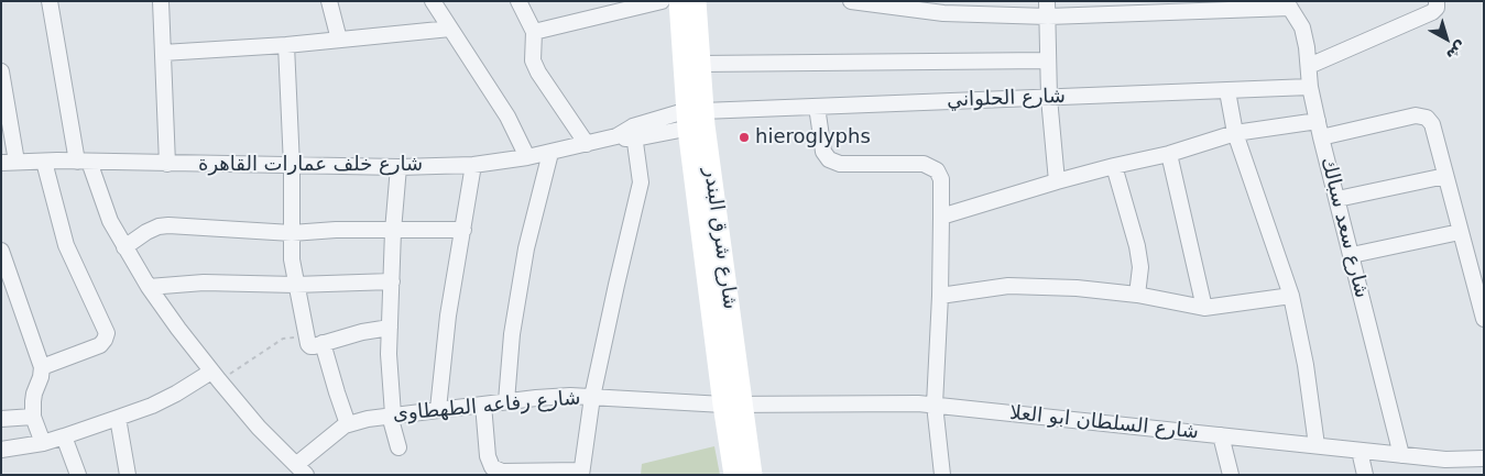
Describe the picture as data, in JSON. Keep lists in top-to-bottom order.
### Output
{
  "streets": {
    "main road": ["شارع شرق البندر"],
    "street": [
      "شارع الحلواني",
      "شارع خلف عمارات القاهرة",
      "شارع سعد سبالك",
      "شارع رفاعه الطهطاوى",
      "شارع السلطان ابو العلا"
    ]
  },
  "crossings": [
    ["شارع الحلواني", "شارع خلف عمارات القاهرة"],
    ["شارع الحلواني", "شارع سعد سبالك"],
    ["شارع الحلواني", "شارع شرق البندر"],
    ["شارع خلف عمارات القاهرة", "شارع شرق البندر"],
    ["شارع سعد سبالك", "شارع السلطان ابو العلا"],
    ["شارع شرق البندر", "شارع رفاعه الطهطاوى"],
    ["شارع شرق البندر", "شارع السلطان ابو العلا"],
    ["شارع رفاعه الطهطاوى", "شارع السلطان ابو العلا"]
  ],
  "places": ["hieroglyphs"],
  "north": "bottom right"
}
